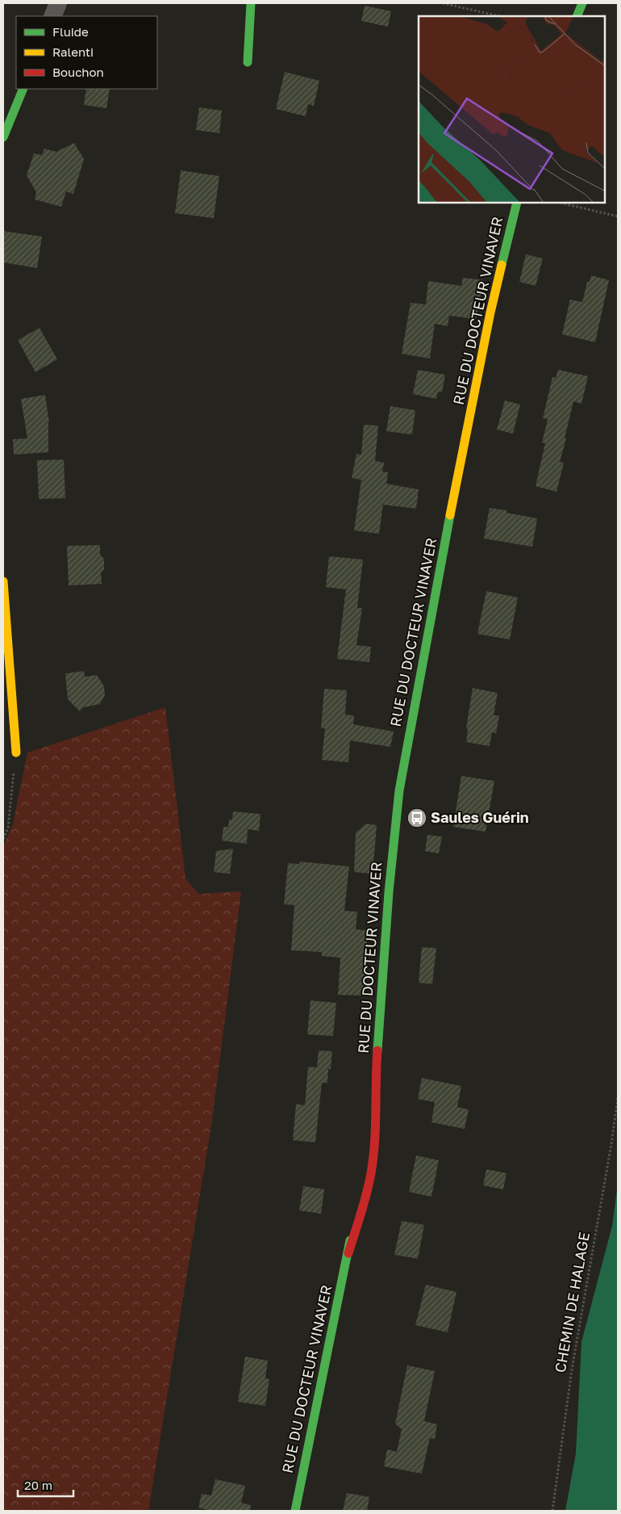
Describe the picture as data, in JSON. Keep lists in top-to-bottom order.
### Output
{
  "streets": {
    "main road": ["RUE DU DOCTEUR VINAVER"],
    "path": ["CHEMIN DE HALAGE"]
  },
  "places": {
    "bus stop": ["Saules Guérin"]
  },
  "legend": ["Fluide", "Ralenti", "Bouchon"],
  "scale_bar": "20 m"
}
